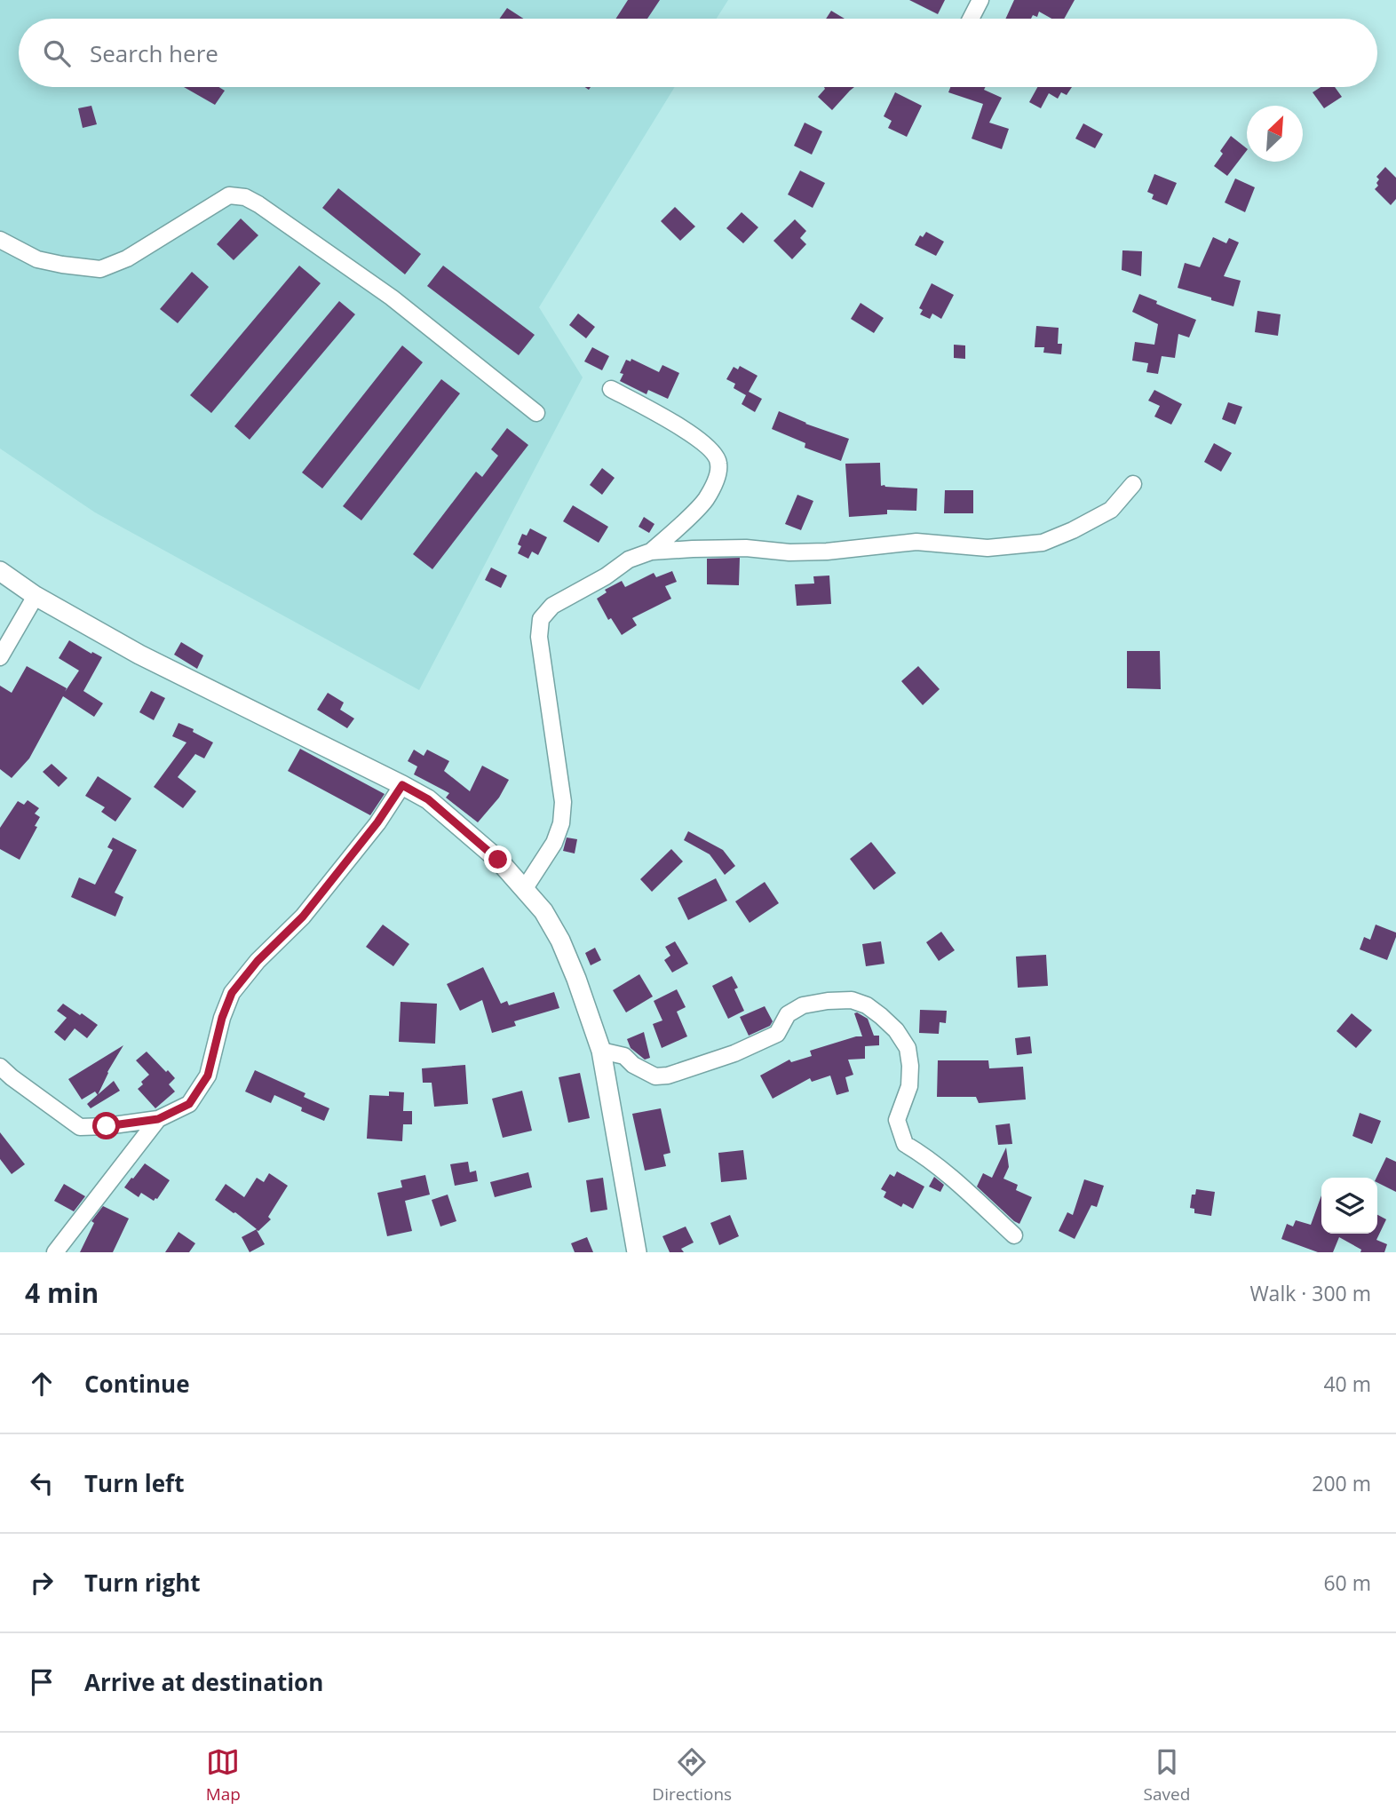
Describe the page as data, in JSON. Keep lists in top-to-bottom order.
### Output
{
  "north": "top right",
  "page": {
    "search": "Search here",
    "heading": ["4 min", "Walk · 300 m"],
    "list": [
      ["Continue", "40 m"],
      ["Turn left", "200 m"],
      ["Turn right", "60 m"],
      "Arrive at destination"
    ],
    "nav": ["Map", "Directions", "Saved"]
  }
}
